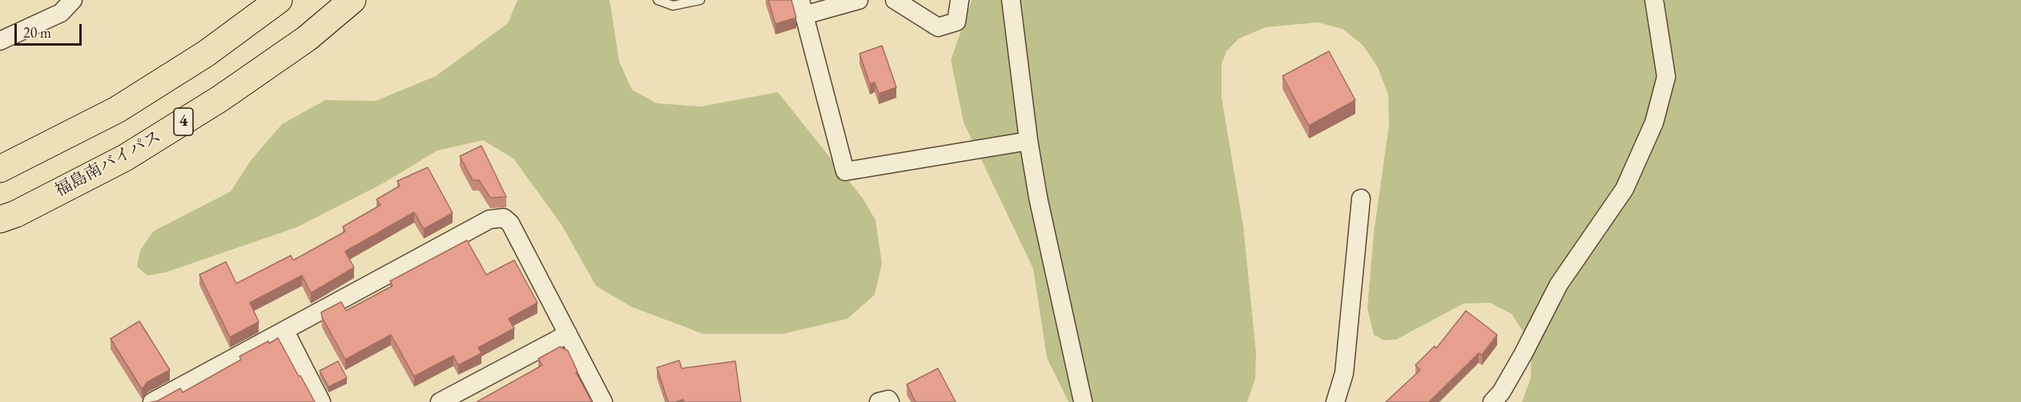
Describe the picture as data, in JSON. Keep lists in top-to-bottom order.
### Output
{
  "streets": {
    "highway": ["4", "福島南バイパス"]
  },
  "scale_bar": "20 m"
}
